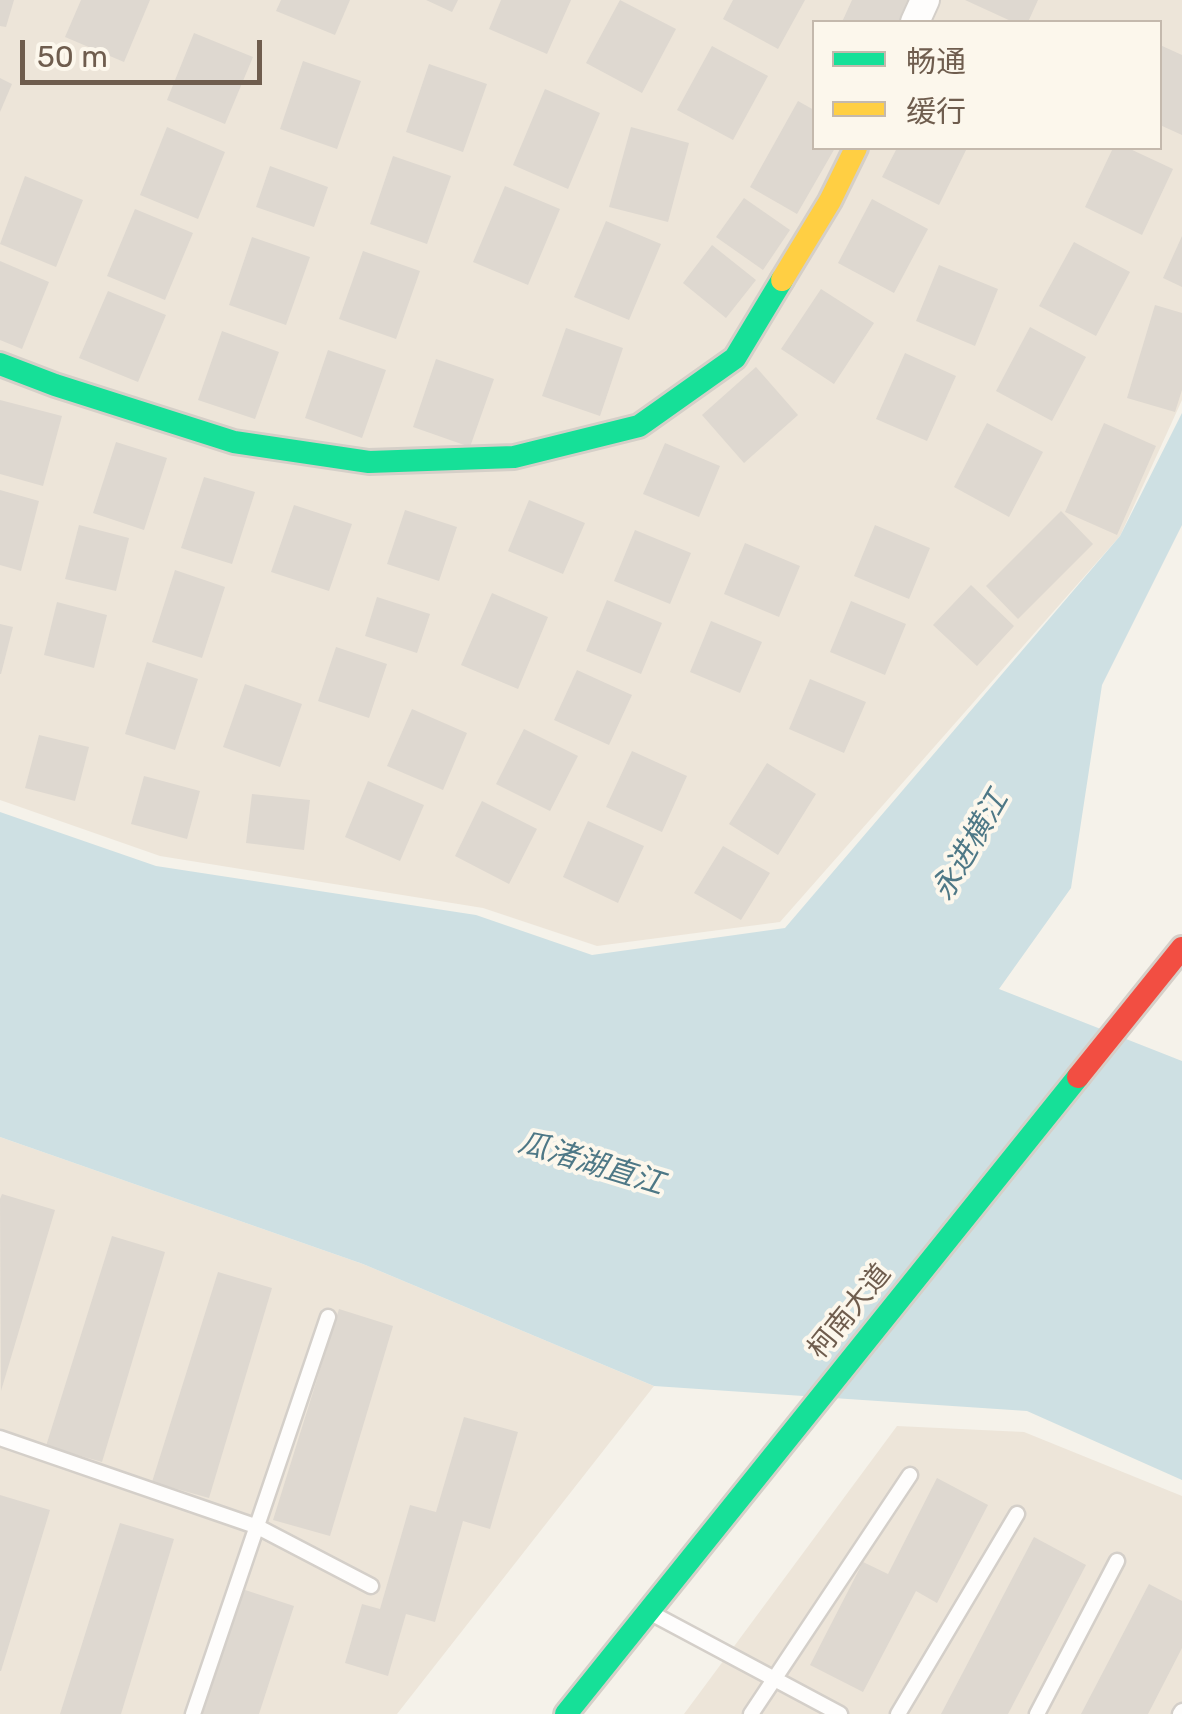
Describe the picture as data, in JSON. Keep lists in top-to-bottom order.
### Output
{
  "streets": {
    "street": ["柯南大道"]
  },
  "water": ["永进横江", "瓜渚湖直江"],
  "legend": ["畅通", "缓行"],
  "scale_bar": "50 m"
}
